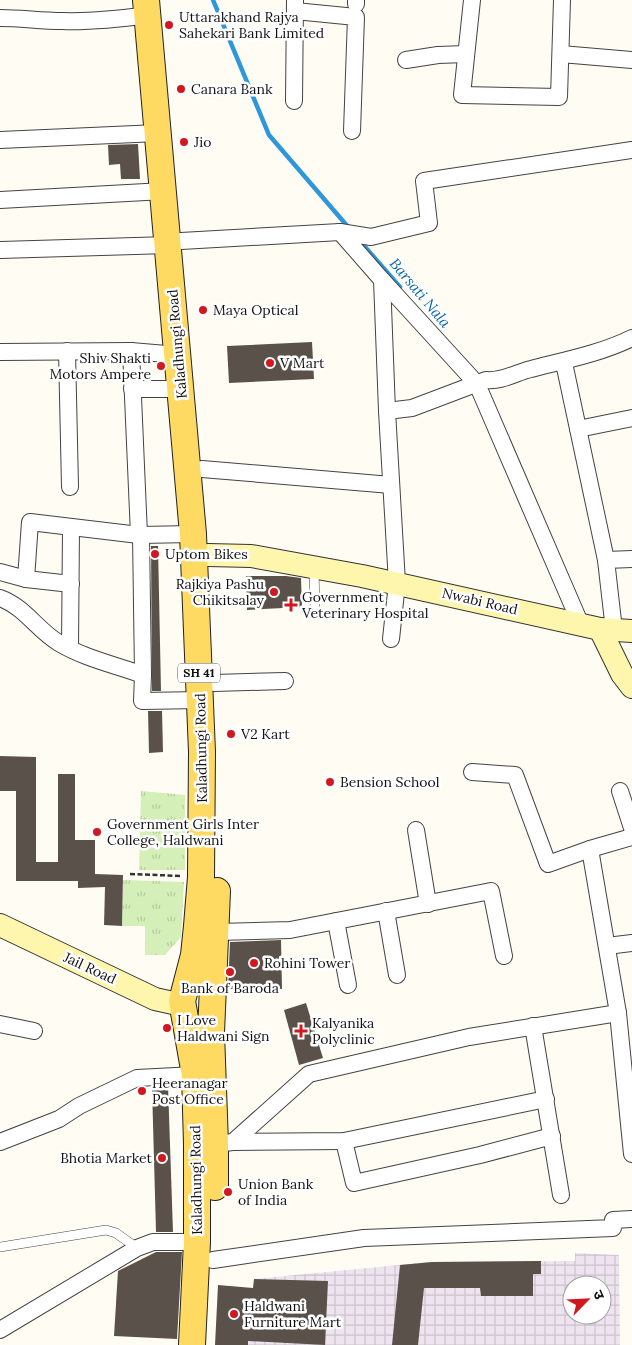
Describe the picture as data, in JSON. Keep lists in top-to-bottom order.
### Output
{
  "streets": {
    "main road": ["Kaladhungi Road", "SH 41"],
    "street": ["Nwabi Road", "Jail Road"]
  },
  "crossings": [
    ["Kaladhungi Road", "Nwabi Road"],
    ["Kaladhungi Road", "Jail Road"]
  ],
  "water": ["Barsati Nala"],
  "places": {
    "other": [
      "Uttarakhand Rajya Sahekari Bank Limited",
      "Canara Bank",
      "Jio",
      "Maya Optical",
      "V Mart",
      "Shiv Shakti Motors Ampere",
      "Uptom Bikes",
      "Rajkiya Pashu Chikitsalay",
      "V2 Kart",
      "Bension School",
      "Government Girls Inter College, Haldwani",
      "Rohini Tower",
      "Bank of Baroda",
      "I Love Haldwani Sign",
      "Heeranagar Post Office",
      "Bhotia Market",
      "Union Bank of India",
      "Haldwani Furniture Mart"
    ],
    "health": ["Government Veterinary Hospital", "Kalyanika Polyclinic"]
  },
  "north": "top right"
}
